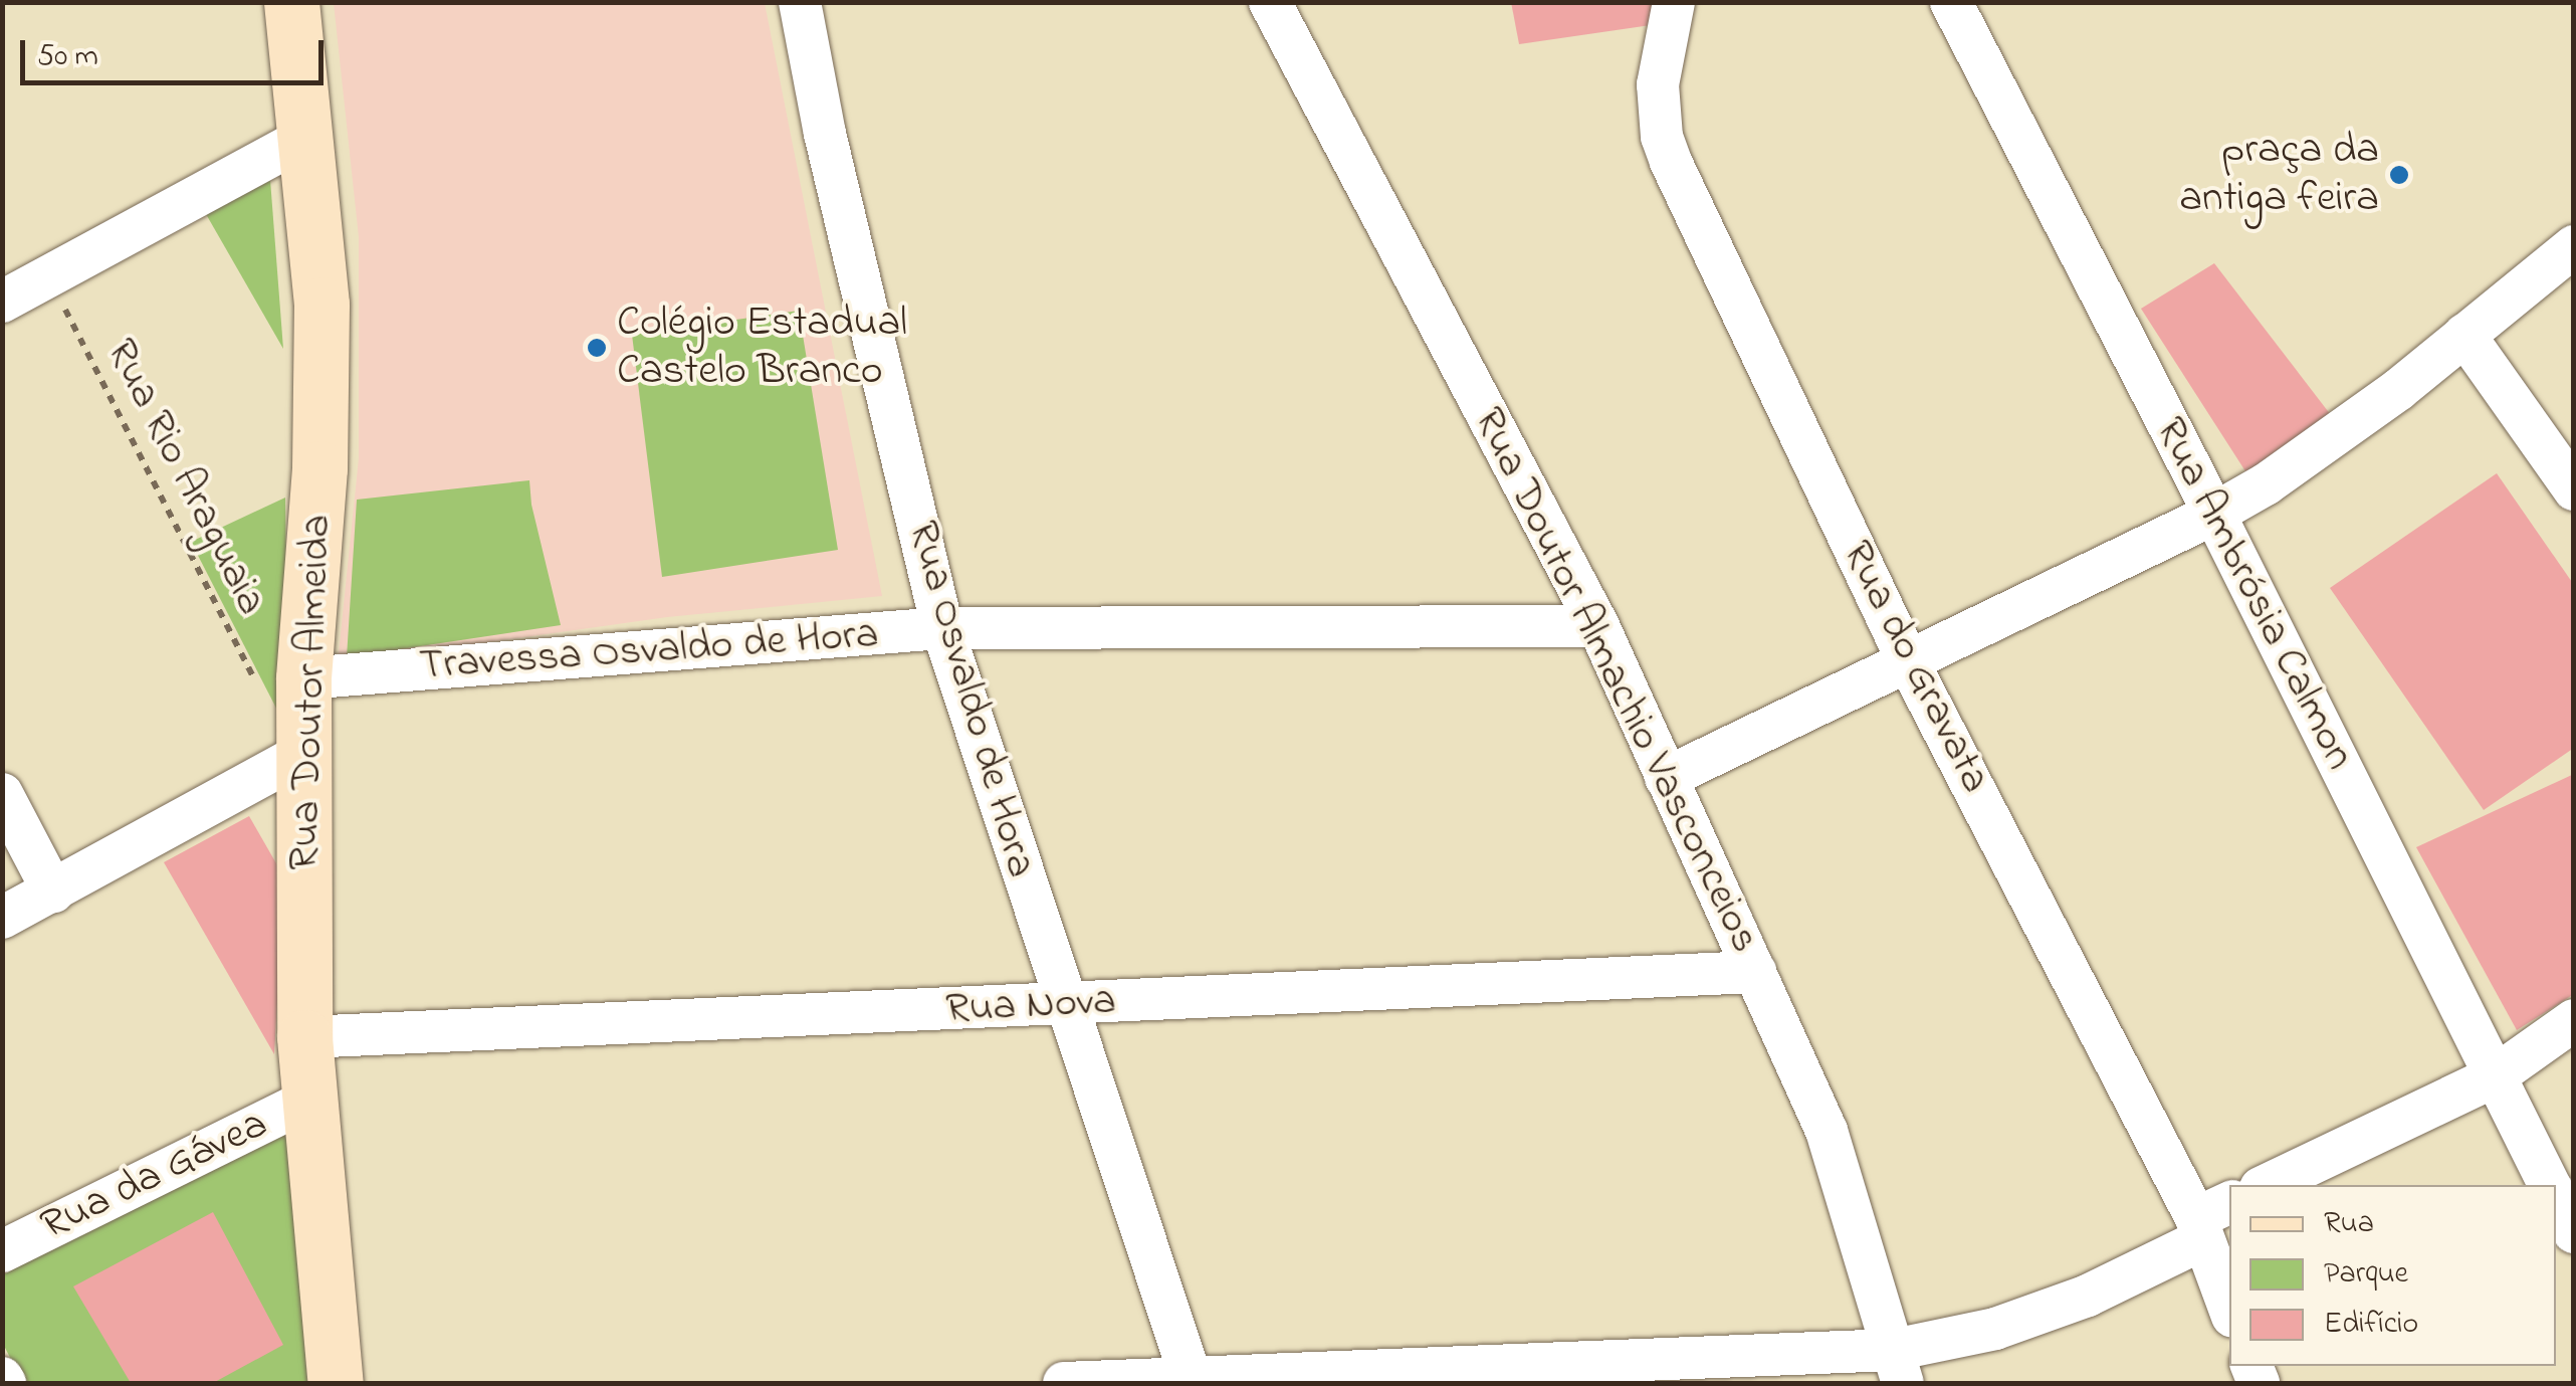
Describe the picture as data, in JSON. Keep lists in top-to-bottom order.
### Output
{
  "streets": {
    "main road": ["Rua Doutor Almeida"],
    "street": [
      "Rua Ambrósia Calmon",
      "Travessa Osvaldo de Hora",
      "Rua do Gravata",
      "Rua Doutor Almachio Vasconceios",
      "Rua Osvaldo de Hora",
      "Rua Nova",
      "Rua da Gávea"
    ],
    "path": ["Rua Rio Araguaia"]
  },
  "crossings": [
    ["Rua Rio Araguaia", "Travessa Osvaldo de Hora"],
    ["Rua Rio Araguaia", "Rua Doutor Almeida"],
    ["Travessa Osvaldo de Hora", "Rua Doutor Almachio Vasconceios"],
    ["Travessa Osvaldo de Hora", "Rua Doutor Almeida"],
    ["Travessa Osvaldo de Hora", "Rua Osvaldo de Hora"],
    ["Rua Doutor Almachio Vasconceios", "Rua Nova"],
    ["Rua Doutor Almeida", "Rua Nova"],
    ["Rua Doutor Almeida", "Rua da Gávea"],
    ["Rua Osvaldo de Hora", "Rua Nova"]
  ],
  "places": ["praça da antiga feira", "Colégio Estadual Castelo Branco"],
  "legend": ["Rua", "Parque", "Edifício"],
  "scale_bar": "50 m"
}
